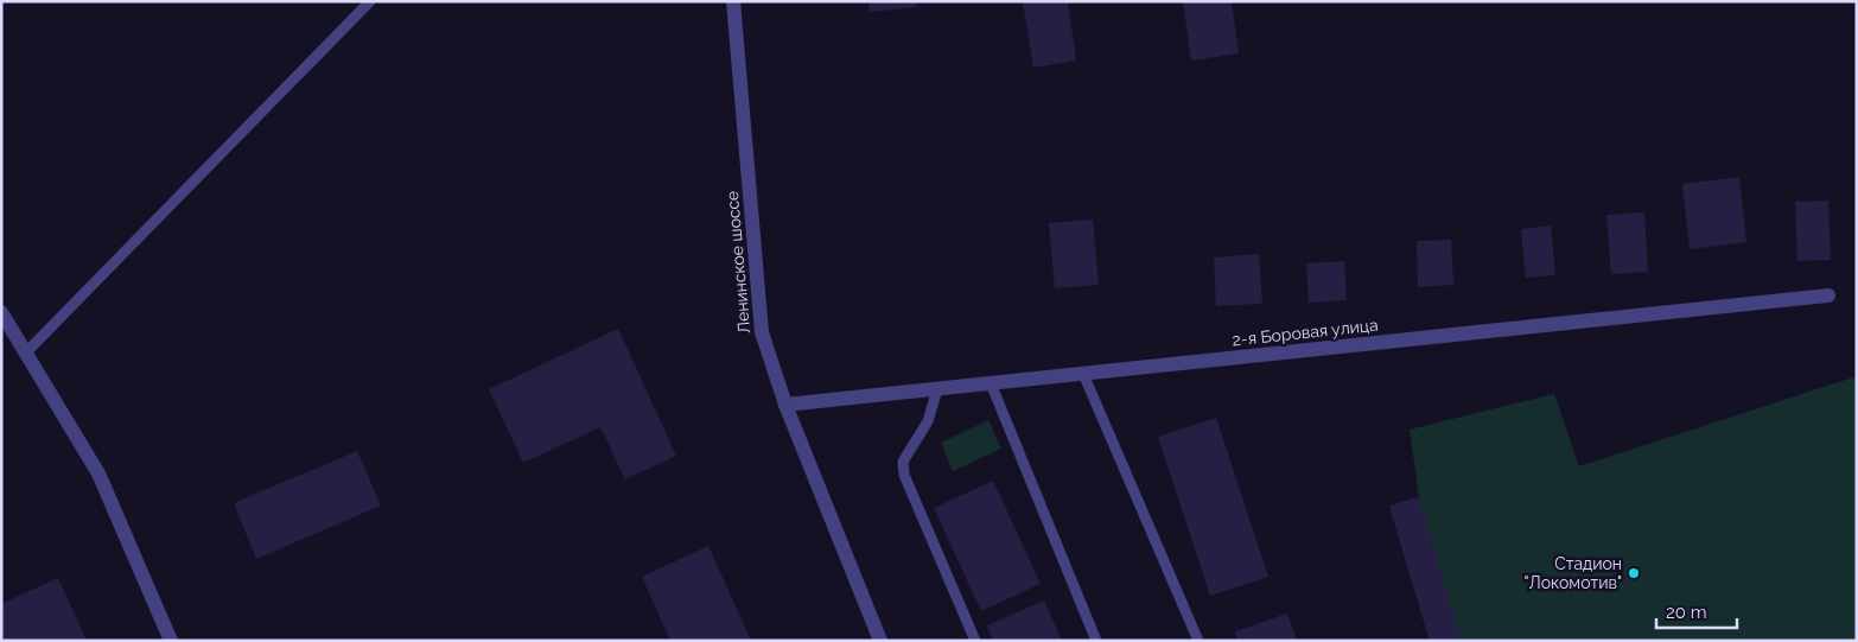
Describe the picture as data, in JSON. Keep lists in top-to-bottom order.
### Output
{
  "streets": {
    "street": ["Ленинское шоссе", "2-я Боровая улица"]
  },
  "crossings": [
    ["Ленинское шоссе", "2-я Боровая улица"]
  ],
  "places": ["Стадион \"Локомотив\""],
  "scale_bar": "20 m"
}
